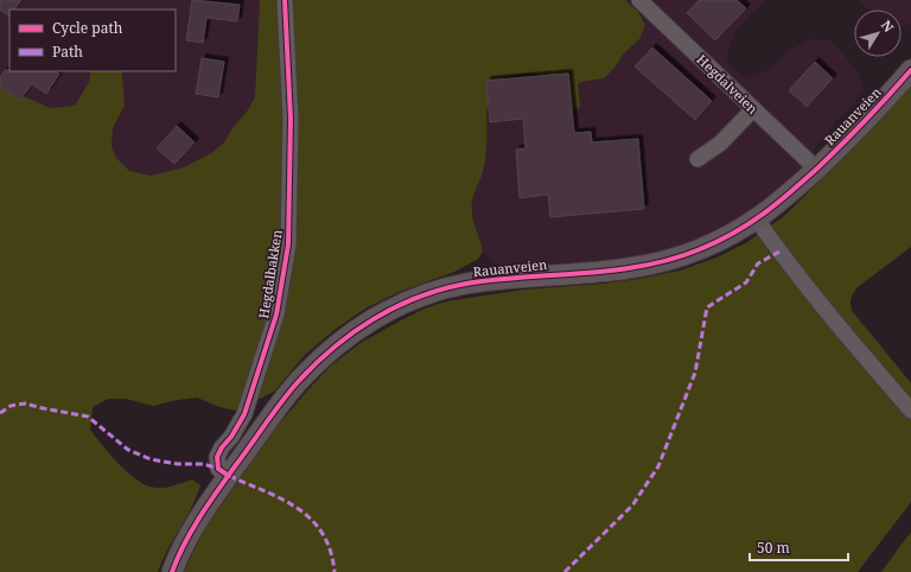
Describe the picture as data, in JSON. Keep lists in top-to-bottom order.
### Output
{
  "streets": {
    "main road": ["Rauanveien"],
    "street": ["Hegdalveien", "Hegdalbakken"]
  },
  "crossings": [
    ["Hegdalveien", "Rauanveien"],
    ["Rauanveien", "Hegdalbakken"]
  ],
  "legend": ["Cycle path", "Path"],
  "scale_bar": "50 m",
  "north": "top right"
}
